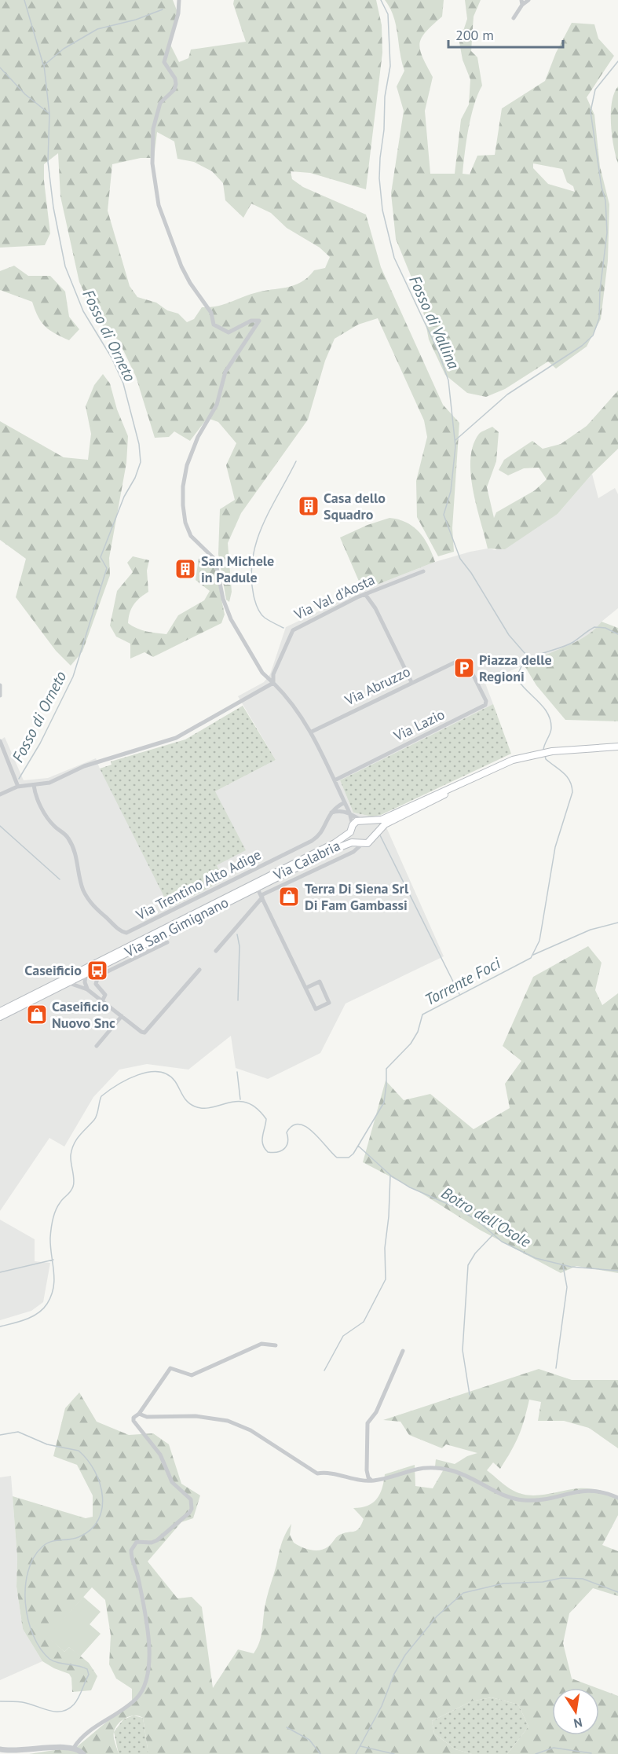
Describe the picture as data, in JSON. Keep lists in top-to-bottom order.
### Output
{
  "streets": {
    "main road": ["Via San Gimignano"],
    "street": [
      "Via Val d'Aosta",
      "Via Abruzzo",
      "Via Lazio",
      "Via Calabria",
      "Via Trentino Alto Adige"
    ]
  },
  "crossings": [
    ["Via Abruzzo", "Via Lazio"],
    ["Via Calabria", "Via San Gimignano"]
  ],
  "water": [
    "Fosso di Vallina",
    "Fosso di Orneto",
    "Torrente Foci",
    "Botro dell'Osole"
  ],
  "places": {
    "building": ["Casa dello Squadro", "San Michele in Padule"],
    "parking": ["Piazza delle Regioni"],
    "shop": ["Terra Di Siena Srl Di Fam Gambassi", "Caseificio Nuovo Snc"],
    "bus stop": ["Caseificio"]
  },
  "scale_bar": "200 m",
  "north": "bottom"
}
